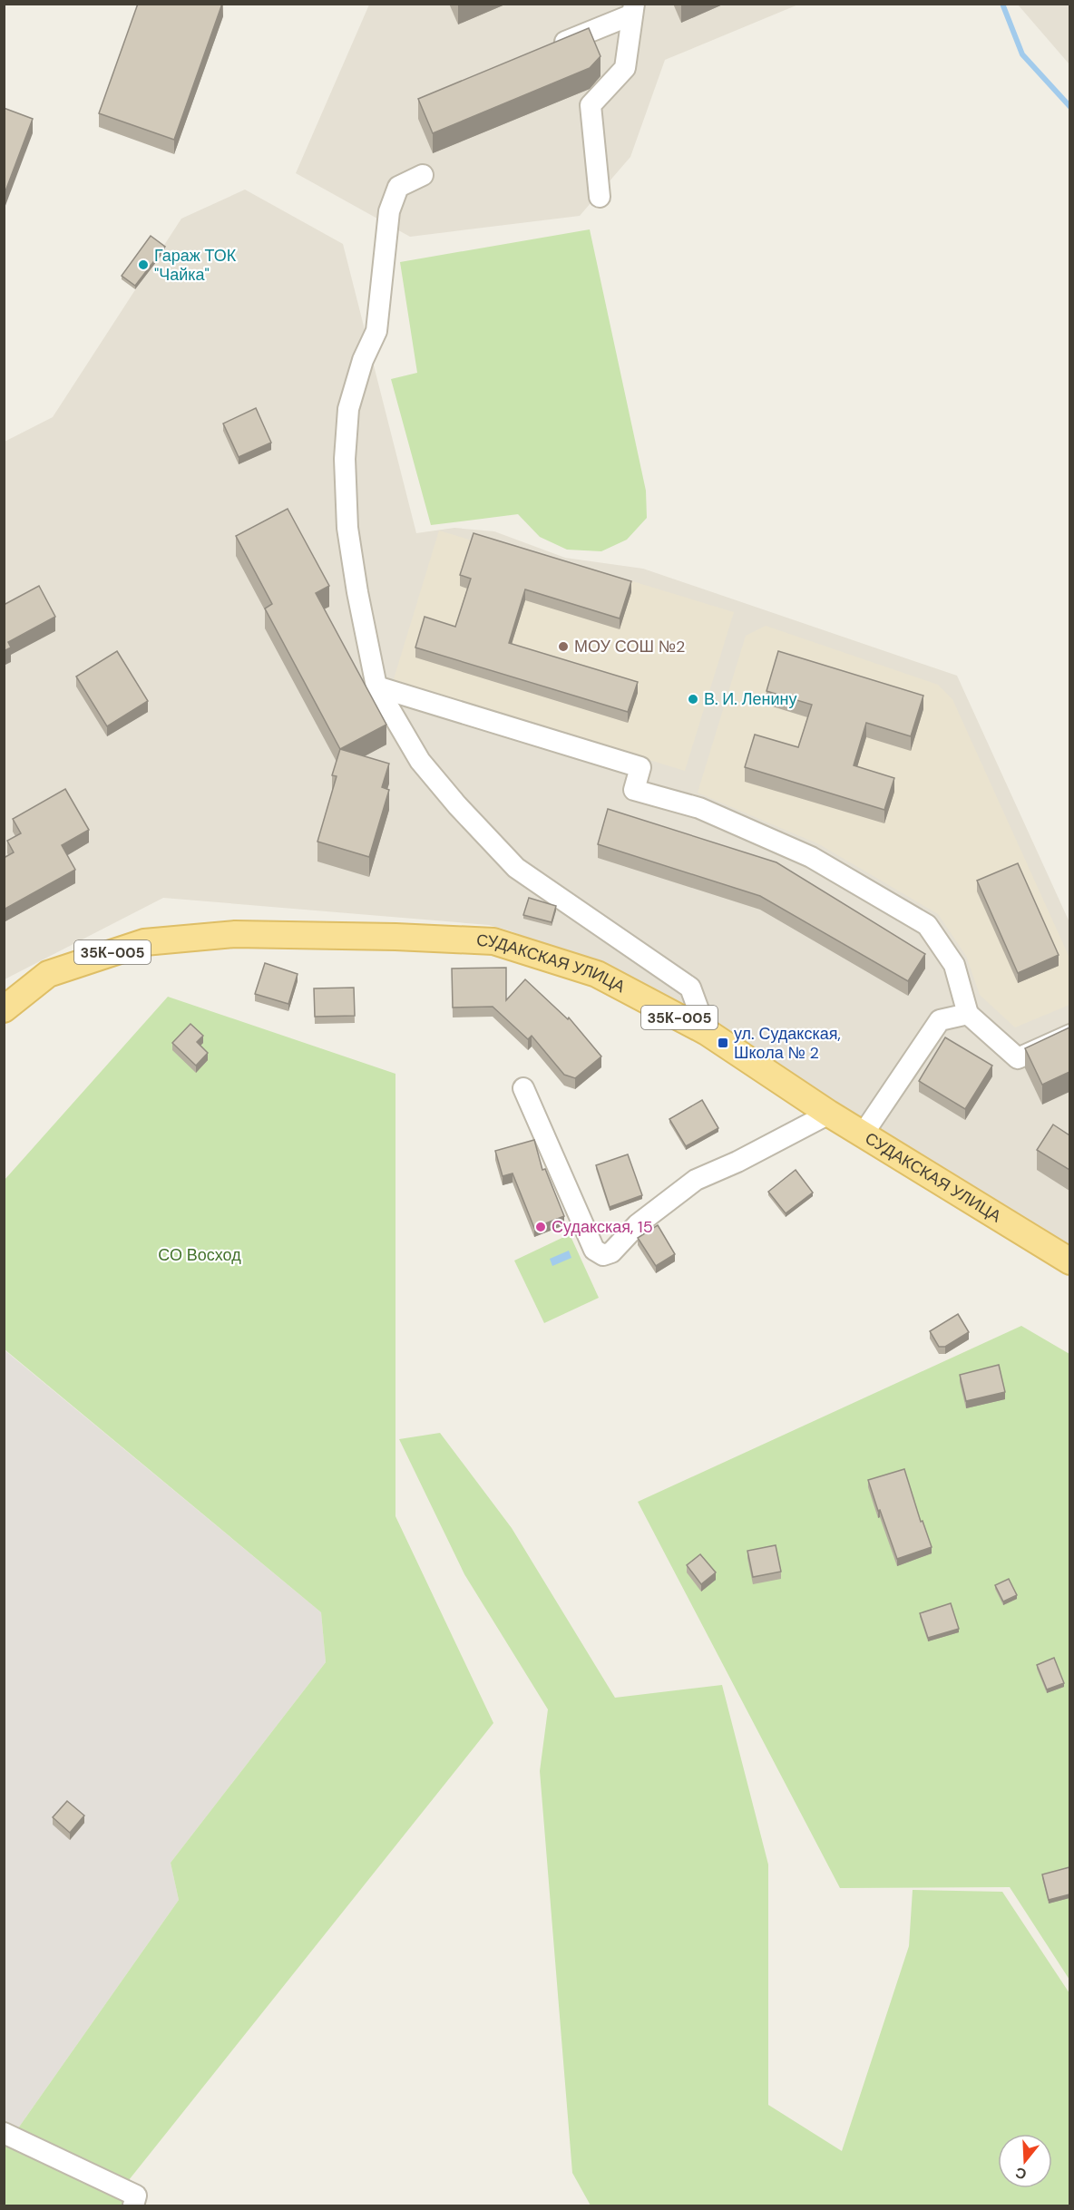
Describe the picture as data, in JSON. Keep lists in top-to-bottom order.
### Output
{
  "streets": {
    "main road": ["35К-005", "СУДАКСКАЯ УЛИЦА"]
  },
  "parks": ["СО Восход"],
  "places": {
    "other": [
      "Гараж ТОК \"Чайка\"",
      "МОУ СОШ №2",
      "В. И. Ленину",
      "Судакская, 15"
    ],
    "transit": ["ул. Судакская, Школа № 2"]
  },
  "north": "bottom"
}
